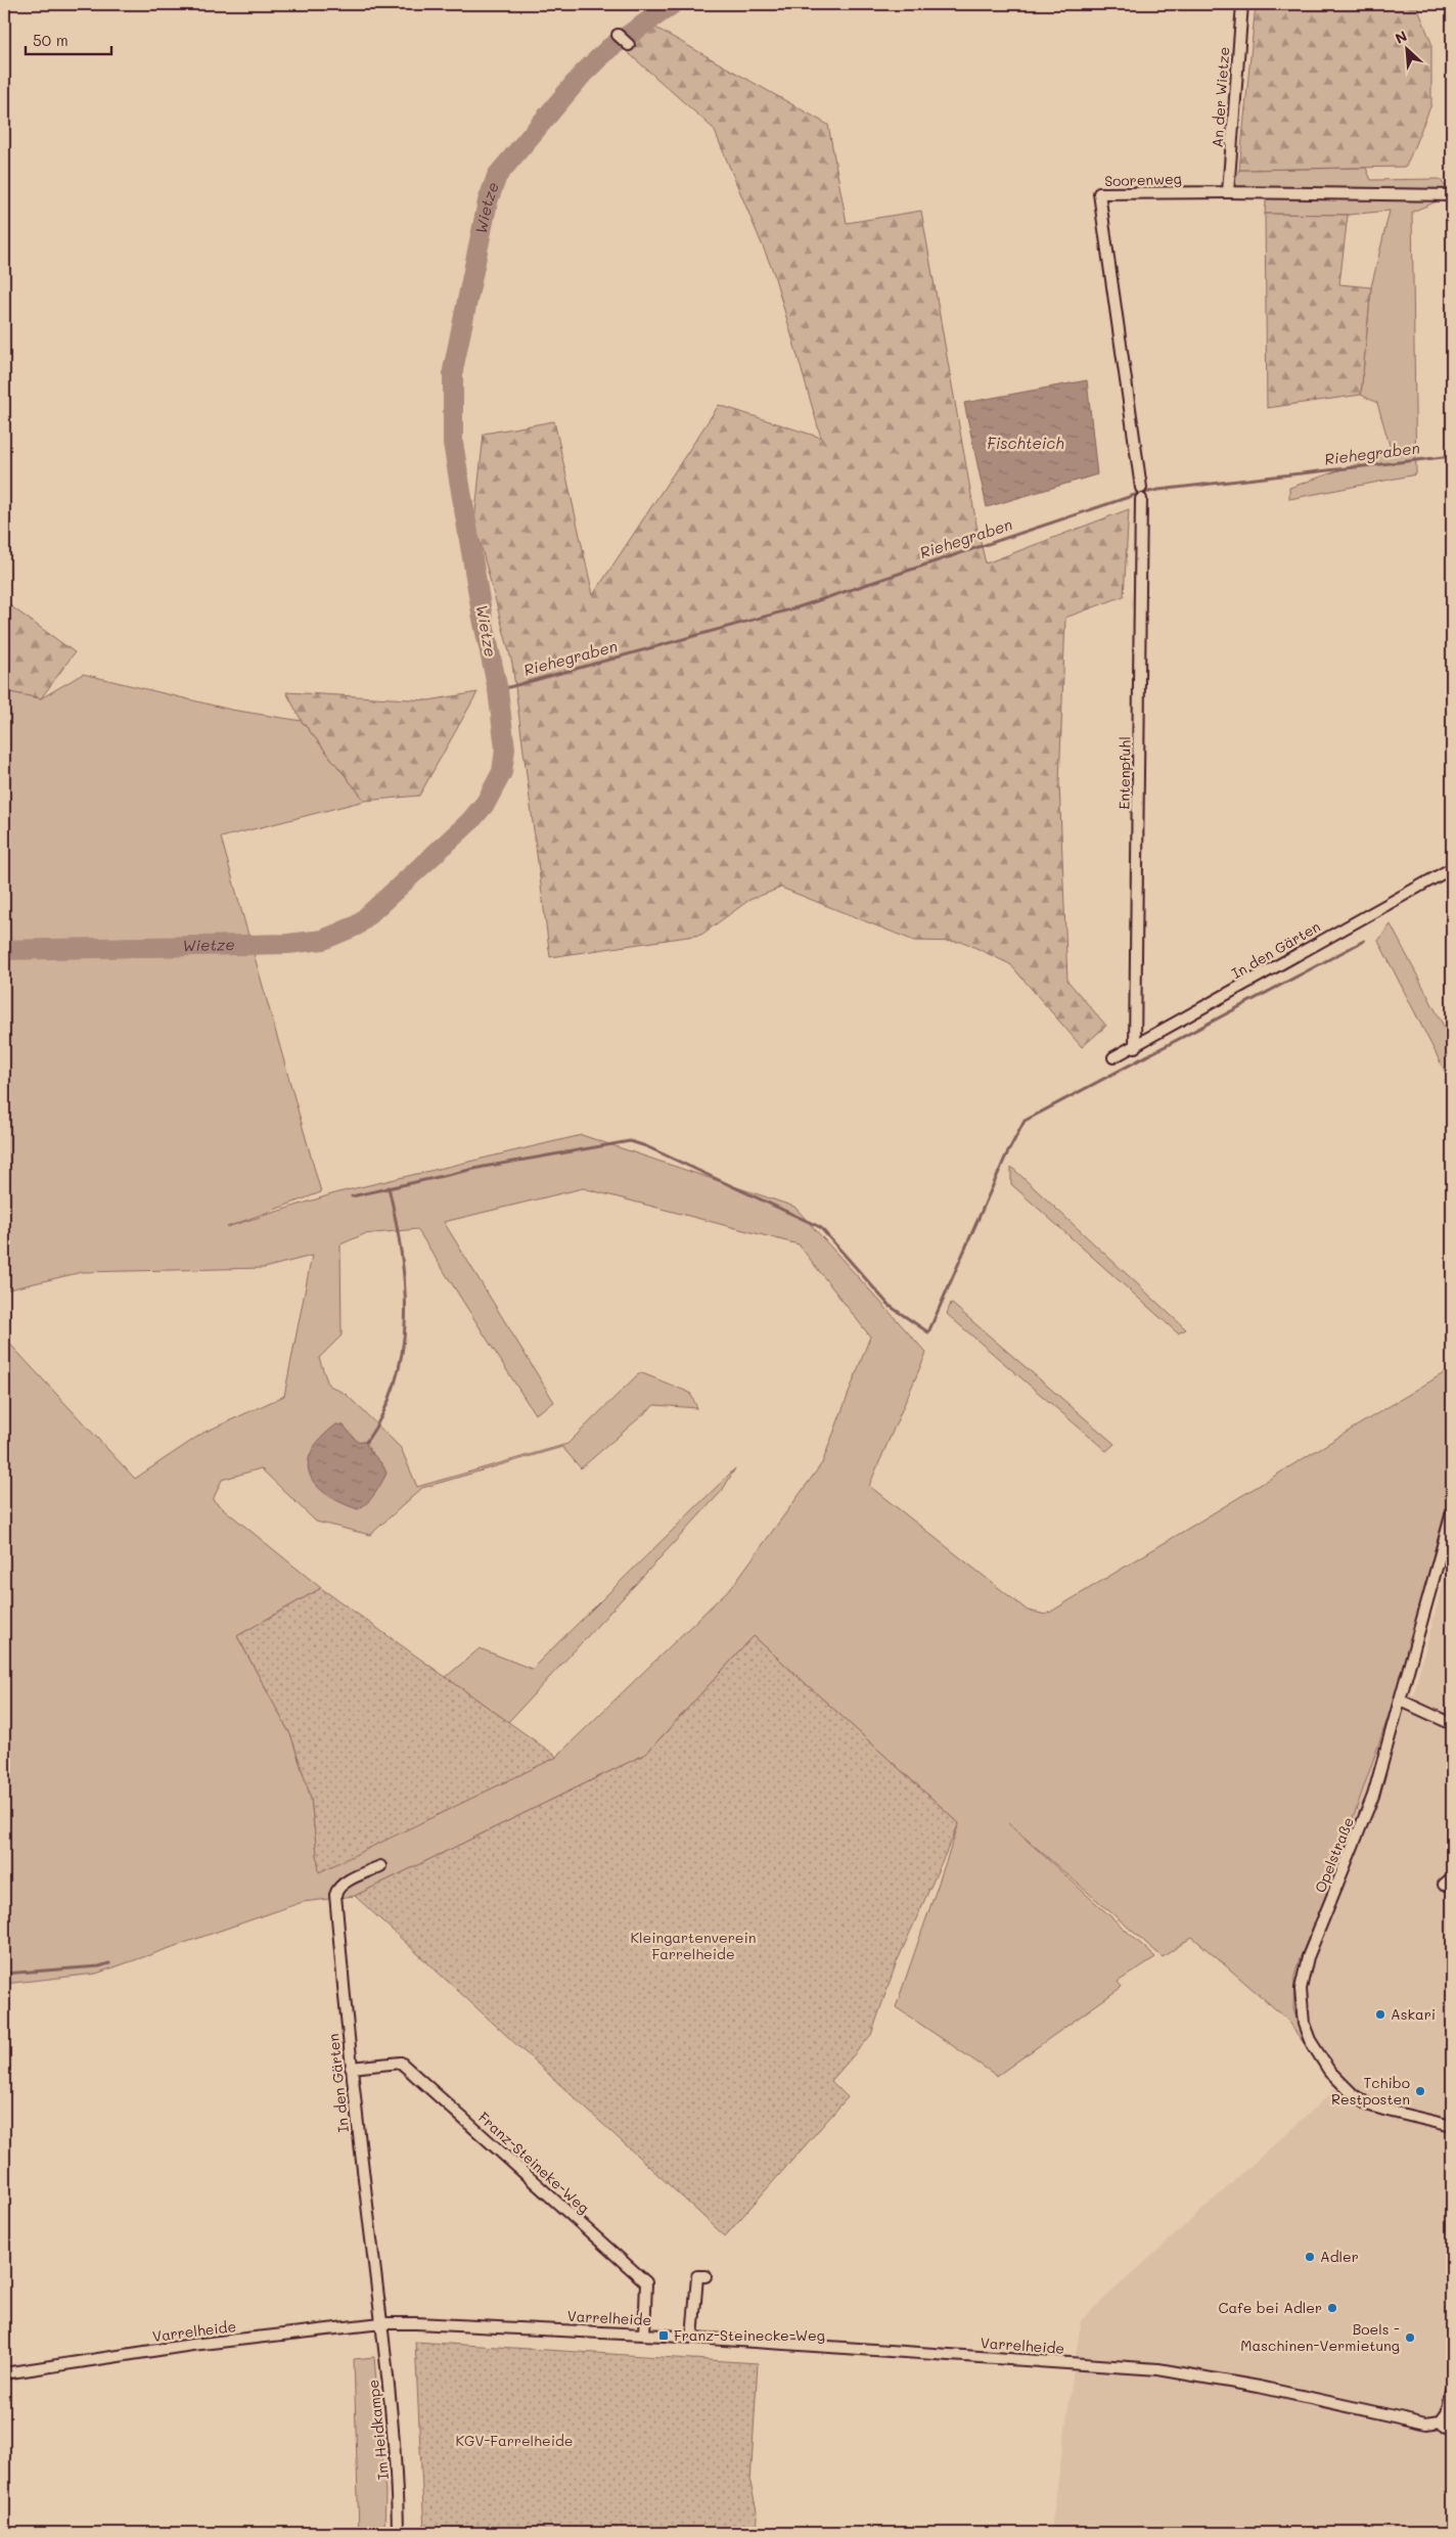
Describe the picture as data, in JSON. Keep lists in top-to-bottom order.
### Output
{
  "streets": {
    "street": [
      "An der Wietze",
      "Soorenweg",
      "Entenpfuhl",
      "In den Gärten",
      "Opelstraße",
      "Franz-Steineke-Weg",
      "Varrelheide",
      "Im Heidkampe"
    ]
  },
  "crossings": [
    ["An der Wietze", "Soorenweg"],
    ["Soorenweg", "Entenpfuhl"],
    ["Entenpfuhl", "In den Gärten"],
    ["In den Gärten", "Franz-Steineke-Weg"],
    ["In den Gärten", "Varrelheide"],
    ["In den Gärten", "Im Heidkampe"],
    ["Franz-Steineke-Weg", "Varrelheide"],
    ["Varrelheide", "Im Heidkampe"]
  ],
  "water": ["Wietze", "Fischteich", "Riehegraben"],
  "parks": ["Kleingartenverein Farrelheide", "KGV-Farrelheide"],
  "places": {
    "other": [
      "Askari",
      "Tchibo Restposten",
      "Adler",
      "Cafe bei Adler",
      "Boels - Maschinen-Vermietung"
    ],
    "transit": ["Franz-Steinecke-Weg"]
  },
  "scale_bar": "50 m",
  "north": "top left"
}
